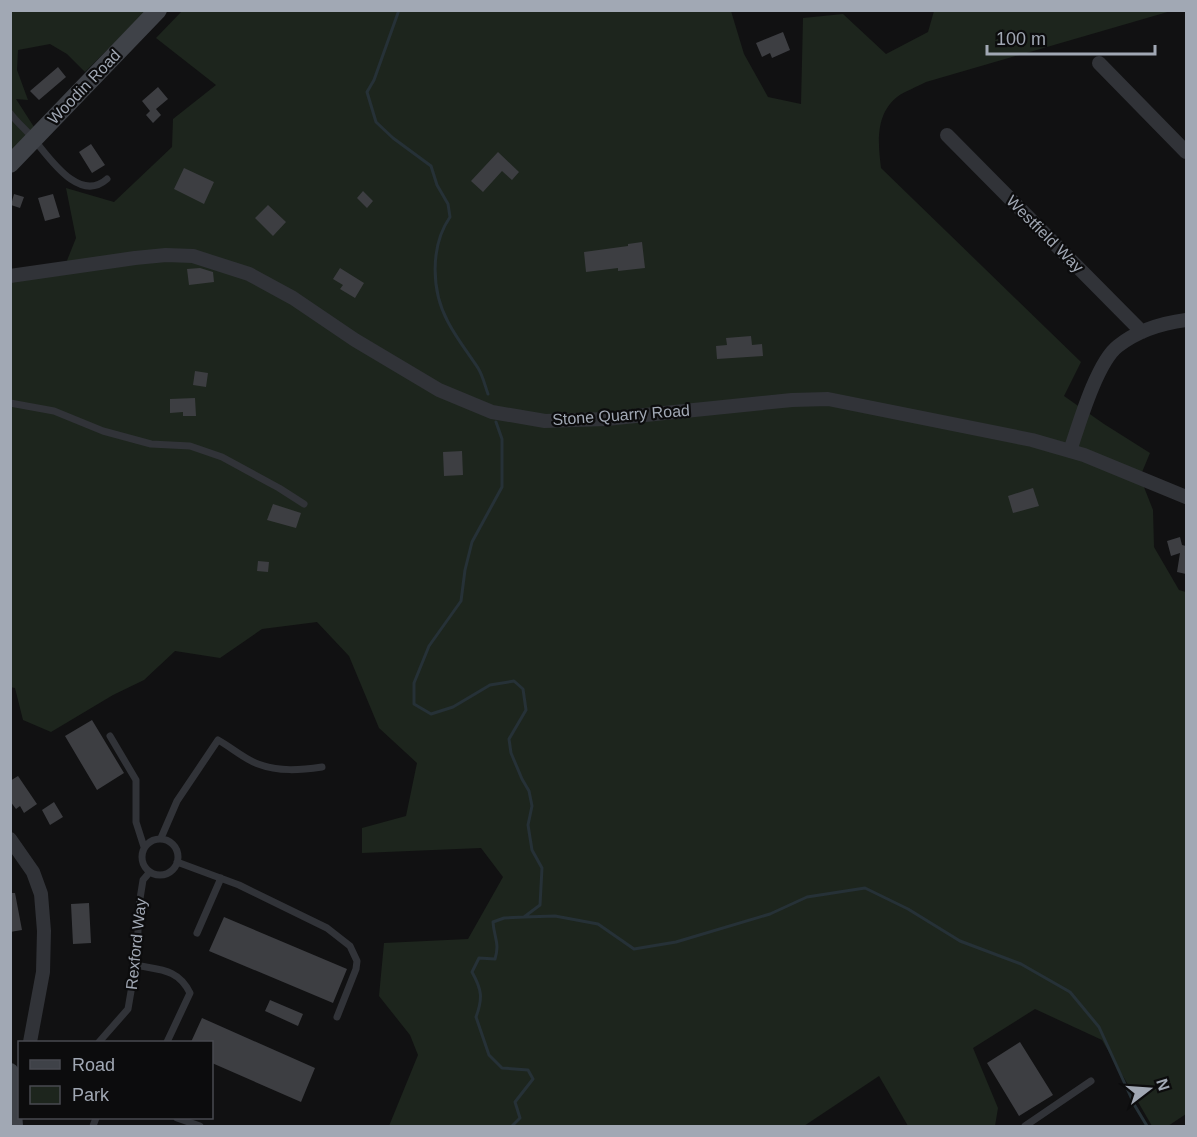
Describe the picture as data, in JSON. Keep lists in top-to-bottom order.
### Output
{
  "streets": {
    "street": ["Woodin Road", "Westfield Way", "Stone Quarry Road"],
    "lane": ["Rexford Way"]
  },
  "legend": ["Road", "Park"],
  "scale_bar": "100 m",
  "north": "right"
}
